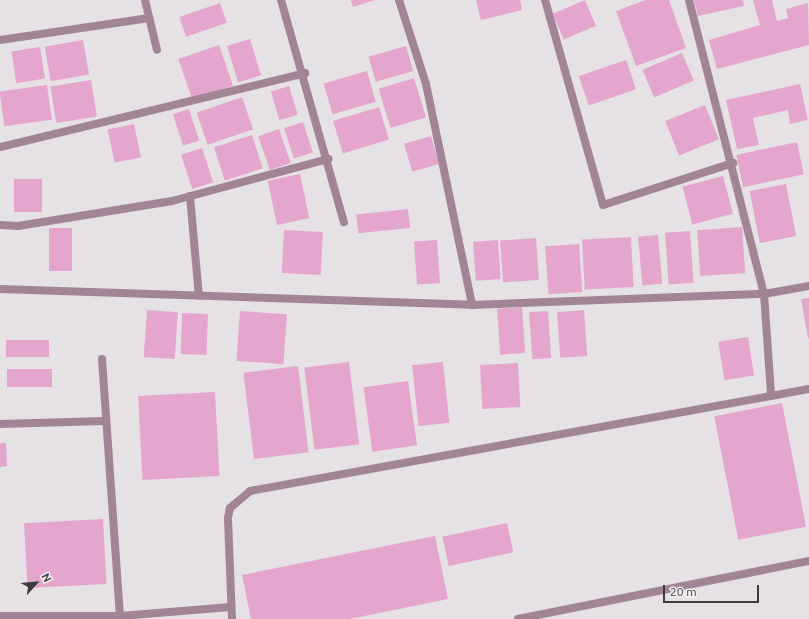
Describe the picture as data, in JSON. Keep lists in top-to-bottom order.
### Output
{
  "scale_bar": "20 m",
  "north": "top right"
}
